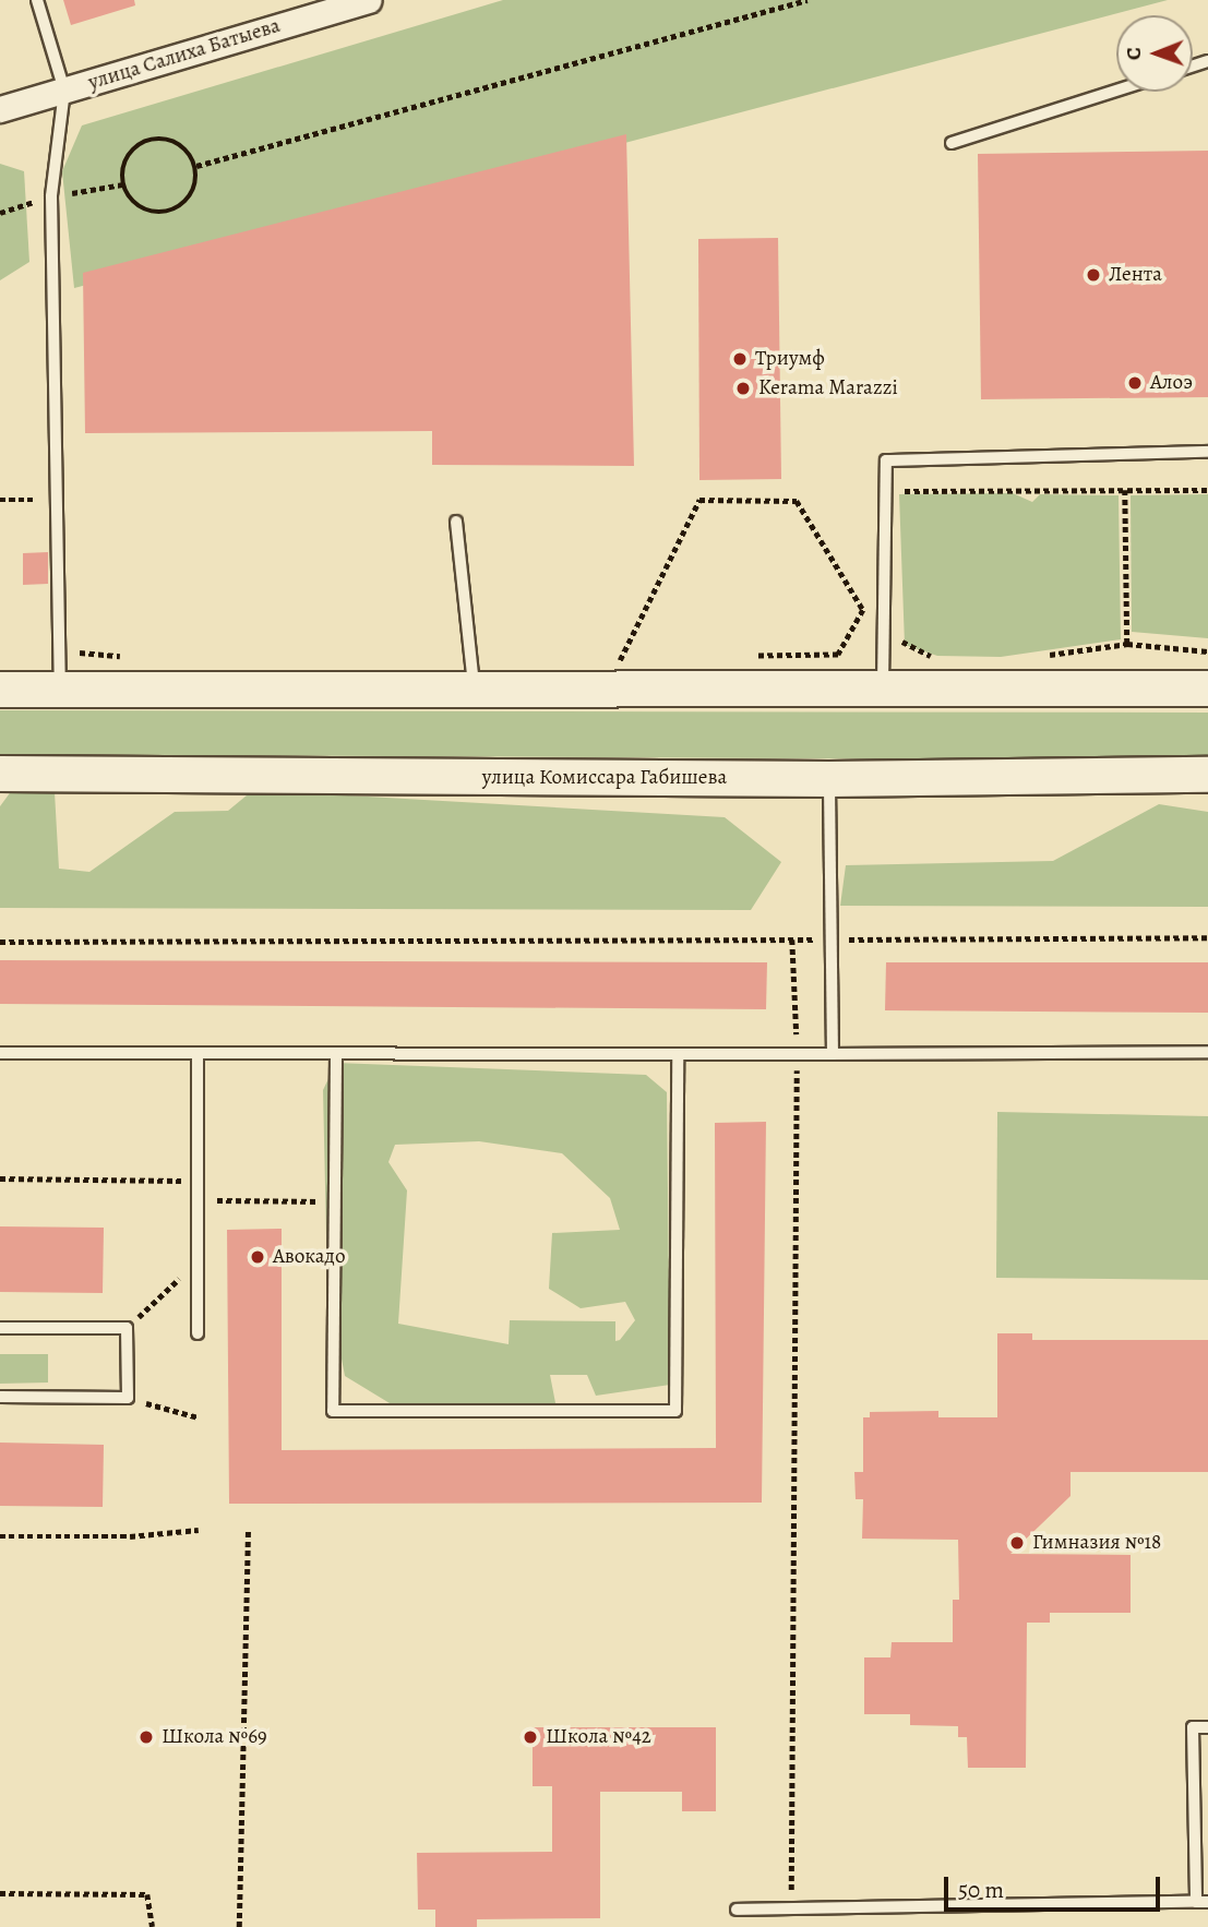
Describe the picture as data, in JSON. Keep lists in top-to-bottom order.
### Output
{
  "streets": {
    "street": ["улица Салиха Батыева", "улица Комиссара Габишева"]
  },
  "places": [
    "Лента",
    "Триумф",
    "Алоэ",
    "Kerama Marazzi",
    "Авокадо",
    "Гимназия №18",
    "Школа №69",
    "Школа №42"
  ],
  "scale_bar": "50 m",
  "north": "left"
}
